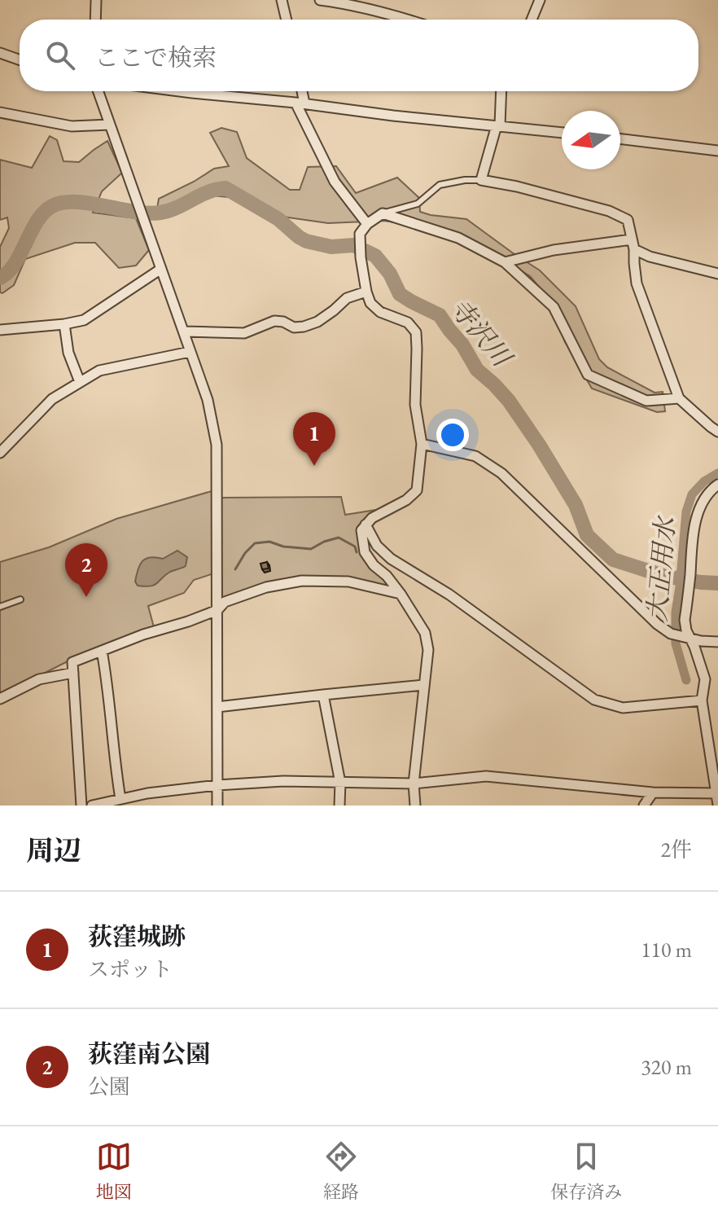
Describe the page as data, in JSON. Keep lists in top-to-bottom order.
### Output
{
  "water": ["寺沢川", "大正用水"],
  "north": "left",
  "page": {
    "search": "ここで検索",
    "pins": ["1", "2"],
    "heading": ["周辺", "2件"],
    "list": [
      {
        "mark": "1",
        "name": "荻窪城跡",
        "note": "スポット",
        "value": "110 m"
      },
      {
        "mark": "2",
        "name": "荻窪南公園",
        "note": "公園",
        "value": "320 m"
      }
    ],
    "nav": ["地図", "経路", "保存済み"]
  }
}
